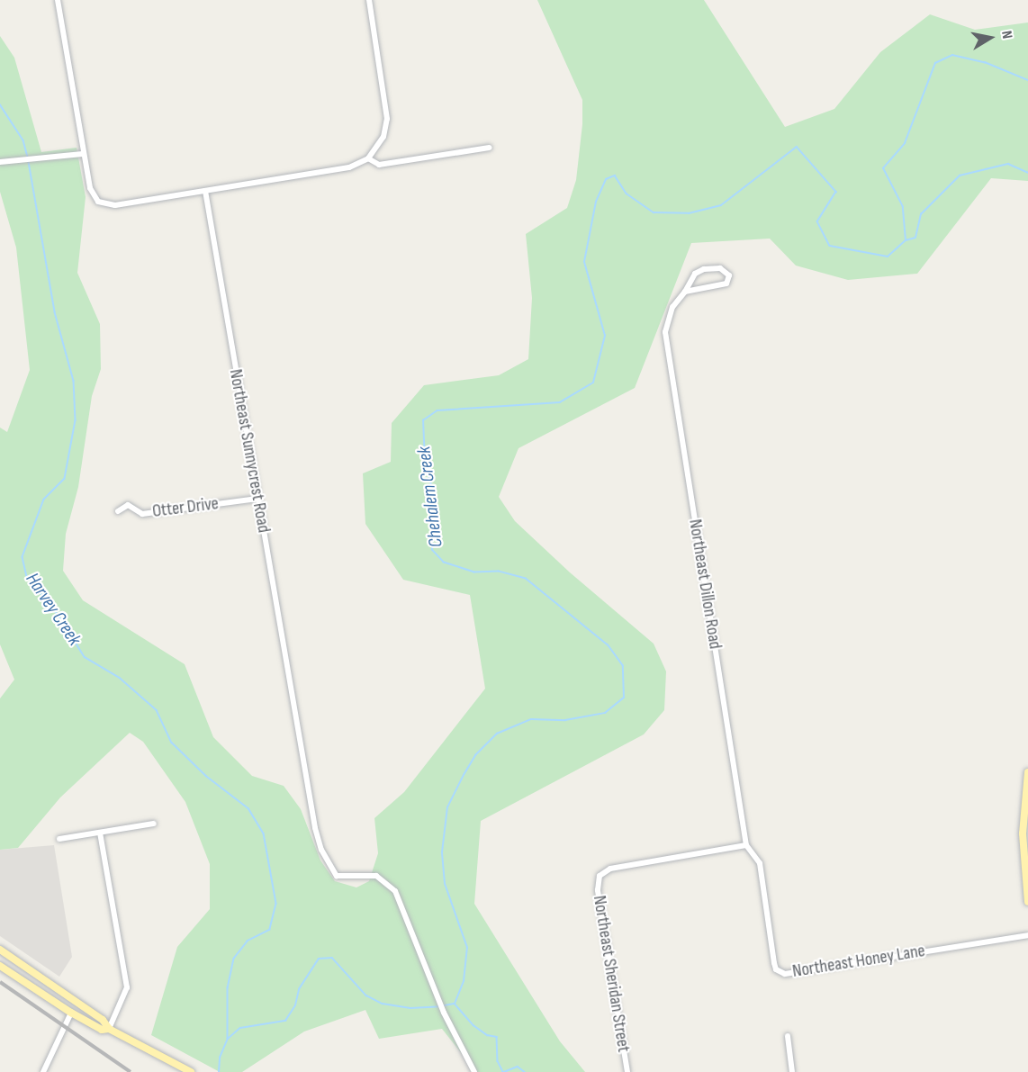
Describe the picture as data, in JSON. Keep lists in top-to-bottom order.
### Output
{
  "streets": {
    "street": [
      "Northeast Sunnycrest Road",
      "Otter Drive",
      "Northeast Dillon Road",
      "Northeast Honey Lane",
      "Northeast Sheridan Street"
    ]
  },
  "crossings": [
    ["Northeast Sunnycrest Road", "Otter Drive"],
    ["Northeast Dillon Road", "Northeast Honey Lane"],
    ["Northeast Dillon Road", "Northeast Sheridan Street"],
    ["Northeast Honey Lane", "Northeast Sheridan Street"]
  ],
  "water": ["Chehalem Creek", "Harvey Creek"],
  "north": "right"
}
